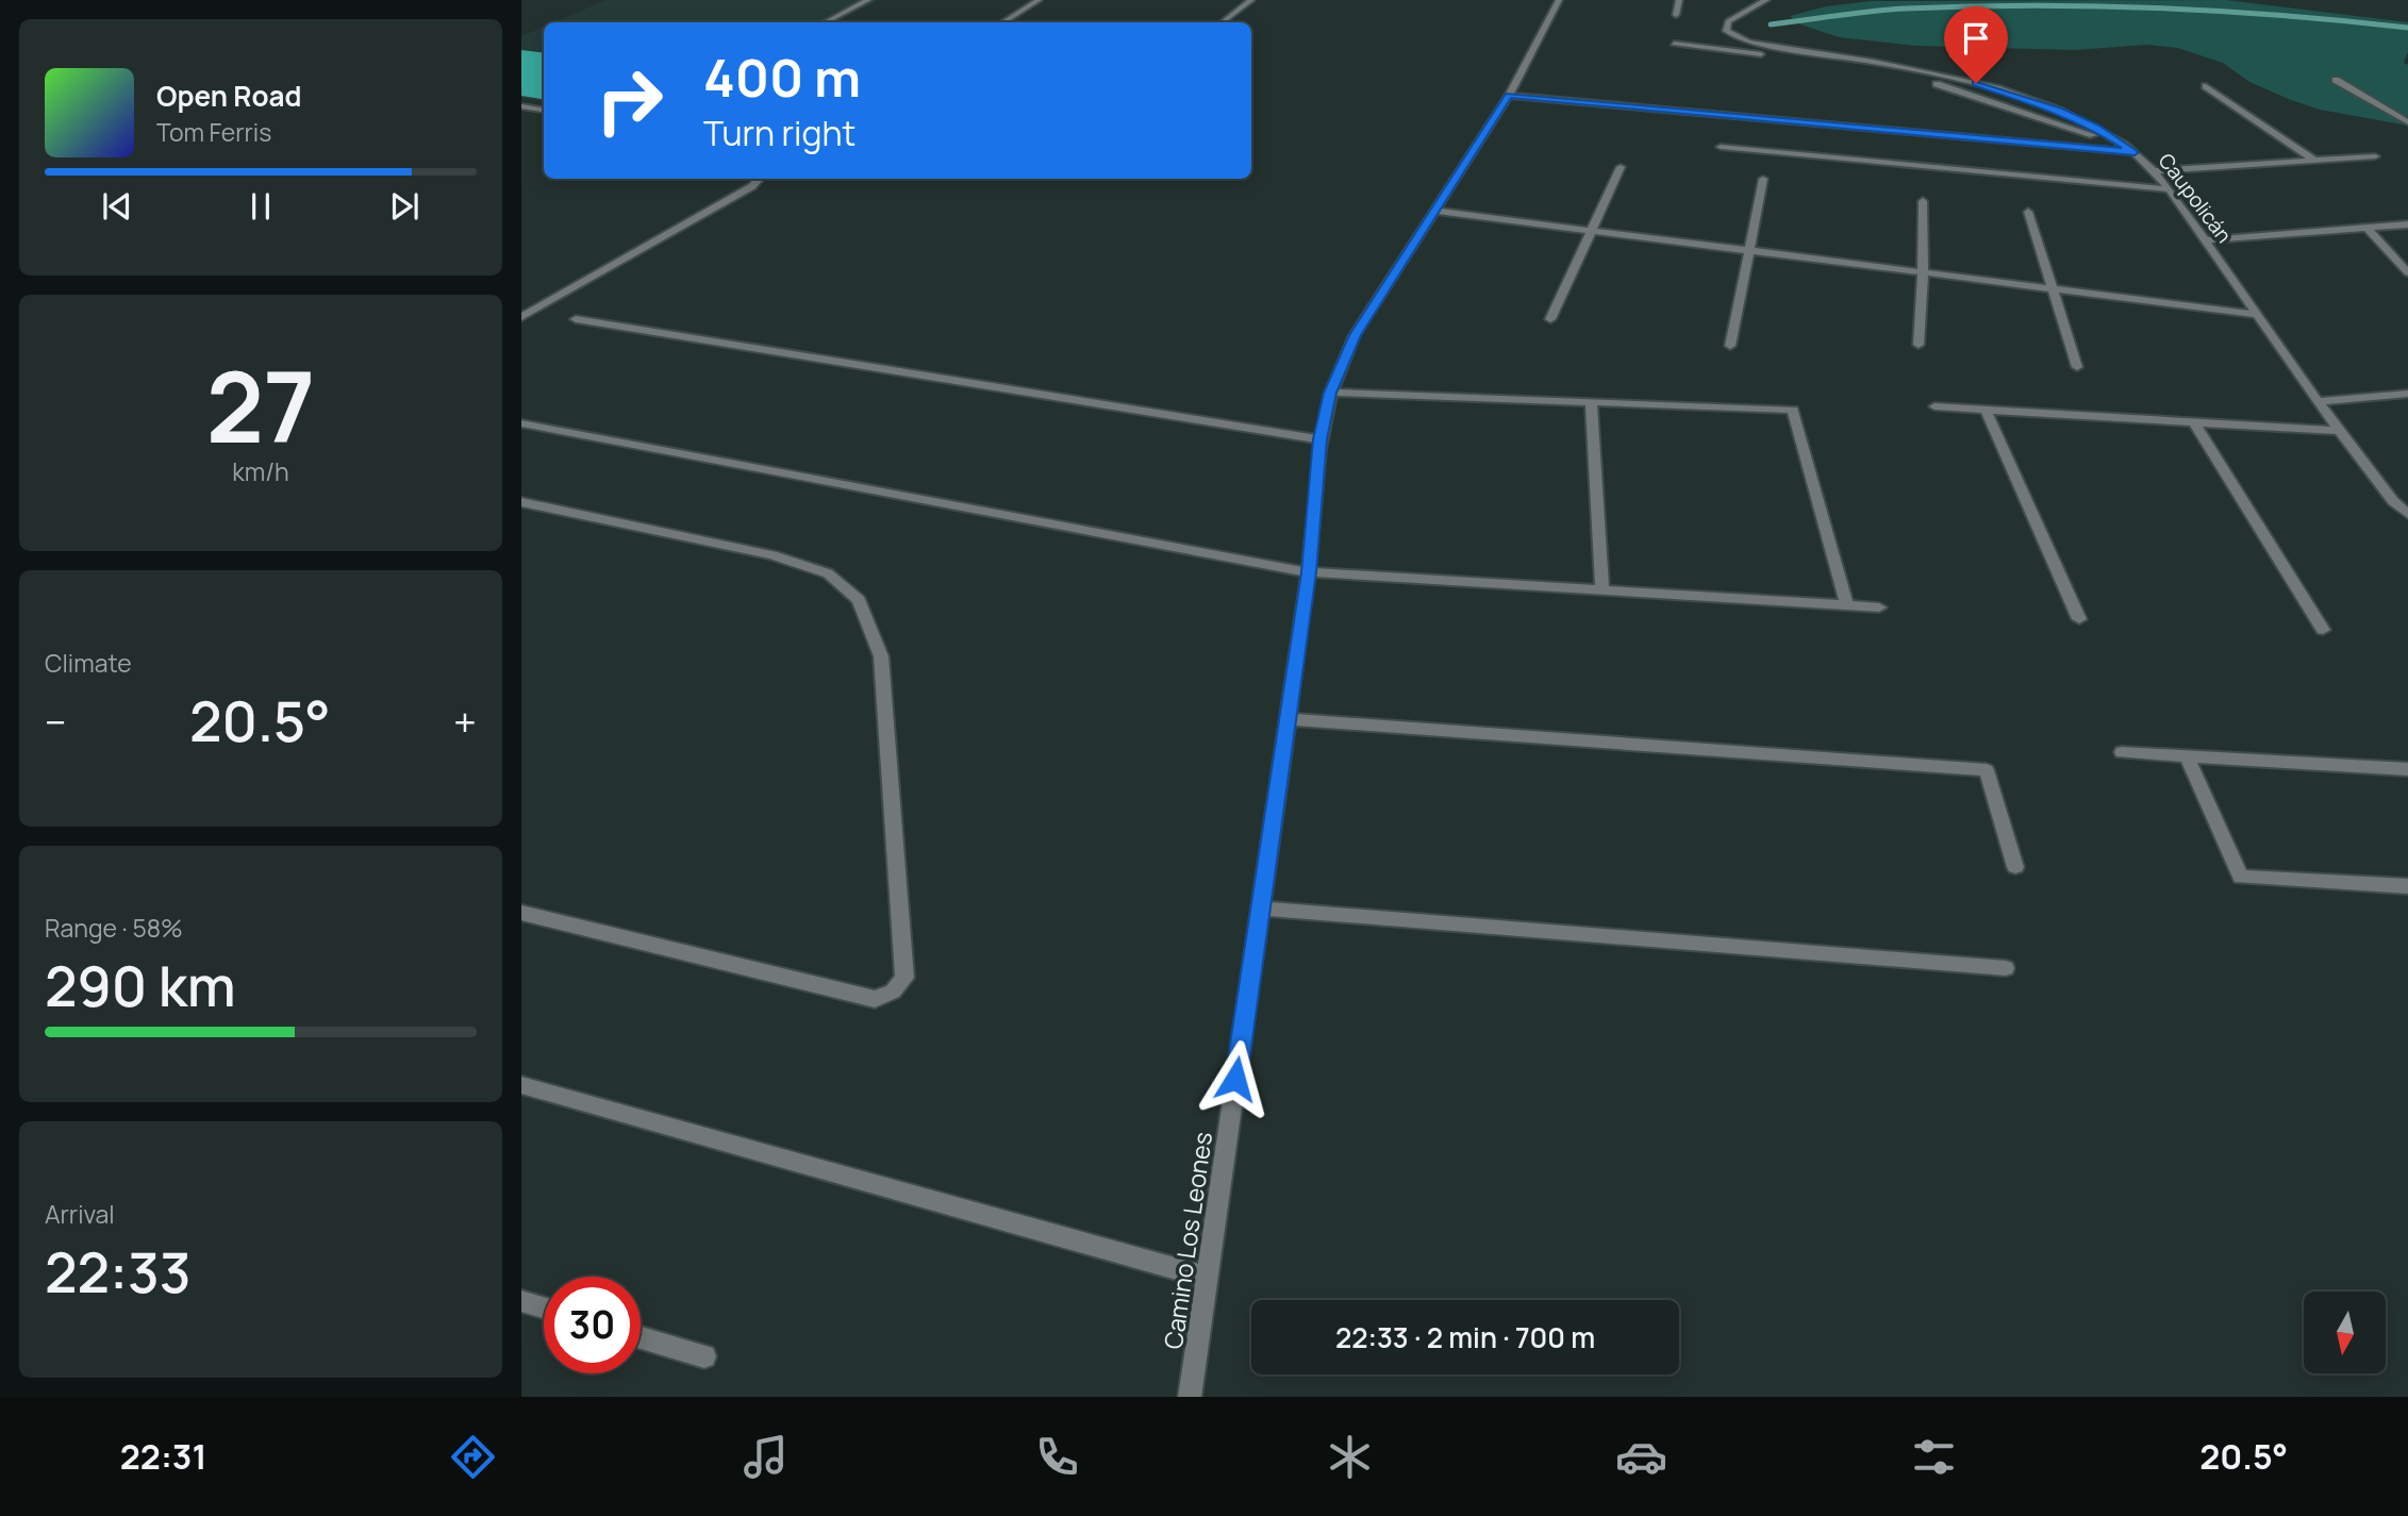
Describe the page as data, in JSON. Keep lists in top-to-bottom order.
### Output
{
  "streets": {
    "street": ["Caupolicán", "Camino Los Leones"]
  },
  "north": "bottom",
  "page": {
    "turn": ["400 m", "Turn right"],
    "song": ["Open Road", "Tom Ferris"],
    "tile": [
      ["27", "km/h"],
      "Climate",
      ["Range · 58%", "290 km"],
      ["Arrival", "22:33"]
    ],
    "heat": ["−", "20.5°", "+"],
    "limit": "30",
    "trip": "22:33 · 2 min · 700 m",
    "tabs": ["22:31", "20.5°"]
  }
}
